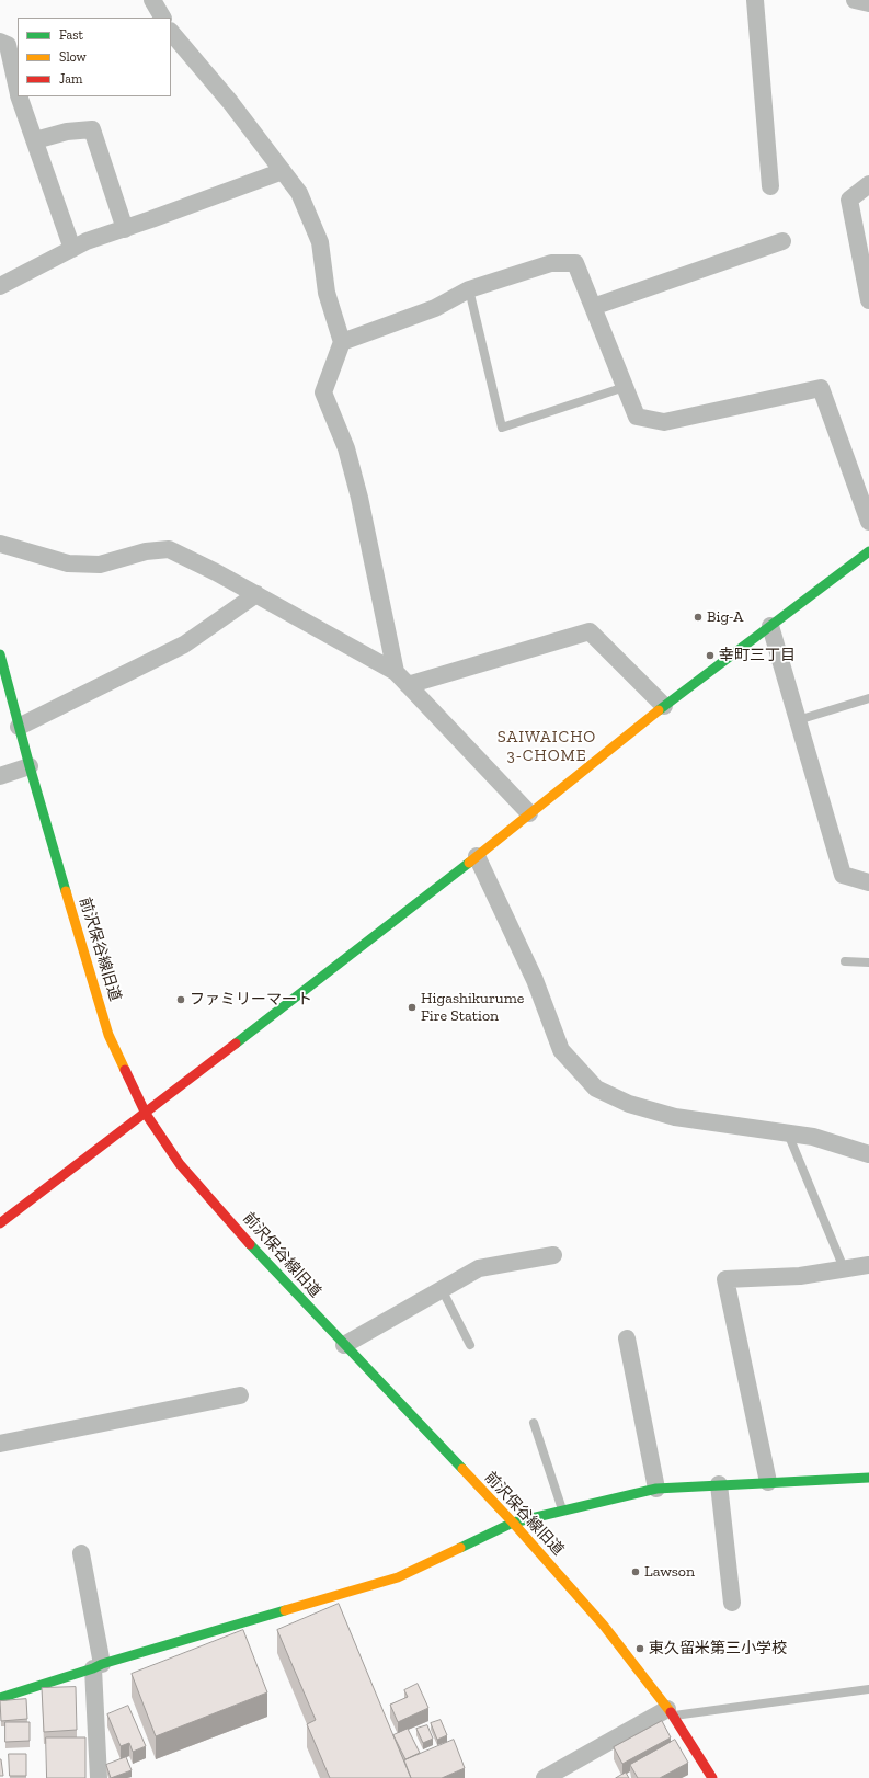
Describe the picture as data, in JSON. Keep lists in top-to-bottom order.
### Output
{
  "streets": {
    "street": ["前沢保谷線旧道"]
  },
  "districts": ["SAIWAICHO 3-CHOME"],
  "places": [
    "Big-A",
    "幸町三丁目",
    "ファミリーマート",
    "Higashikurume Fire Station",
    "Lawson",
    "東久留米第三小学校"
  ],
  "legend": ["Fast", "Slow", "Jam"]
}
